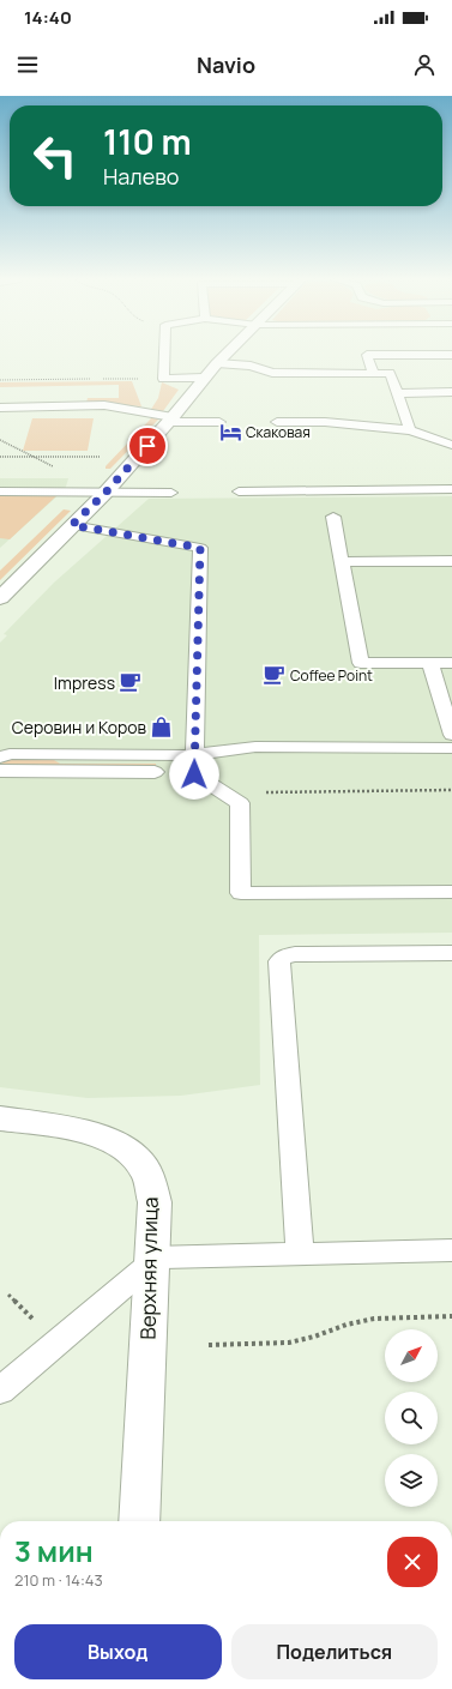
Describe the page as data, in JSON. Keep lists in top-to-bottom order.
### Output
{
  "streets": {
    "street": ["Верхняя улица"]
  },
  "places": {
    "hotel": ["Скаковая"],
    "cafe": ["Coffee Point", "Impress"],
    "shop": ["Серовин и Коров"]
  },
  "north": "top right",
  "page": {
    "status": "14:40",
    "header": "Navio",
    "turn": ["110 m", "Налево"],
    "heading": ["3 мин", "210 m · 14:43"],
    "buttons": ["Выход", "Поделиться"]
  }
}
